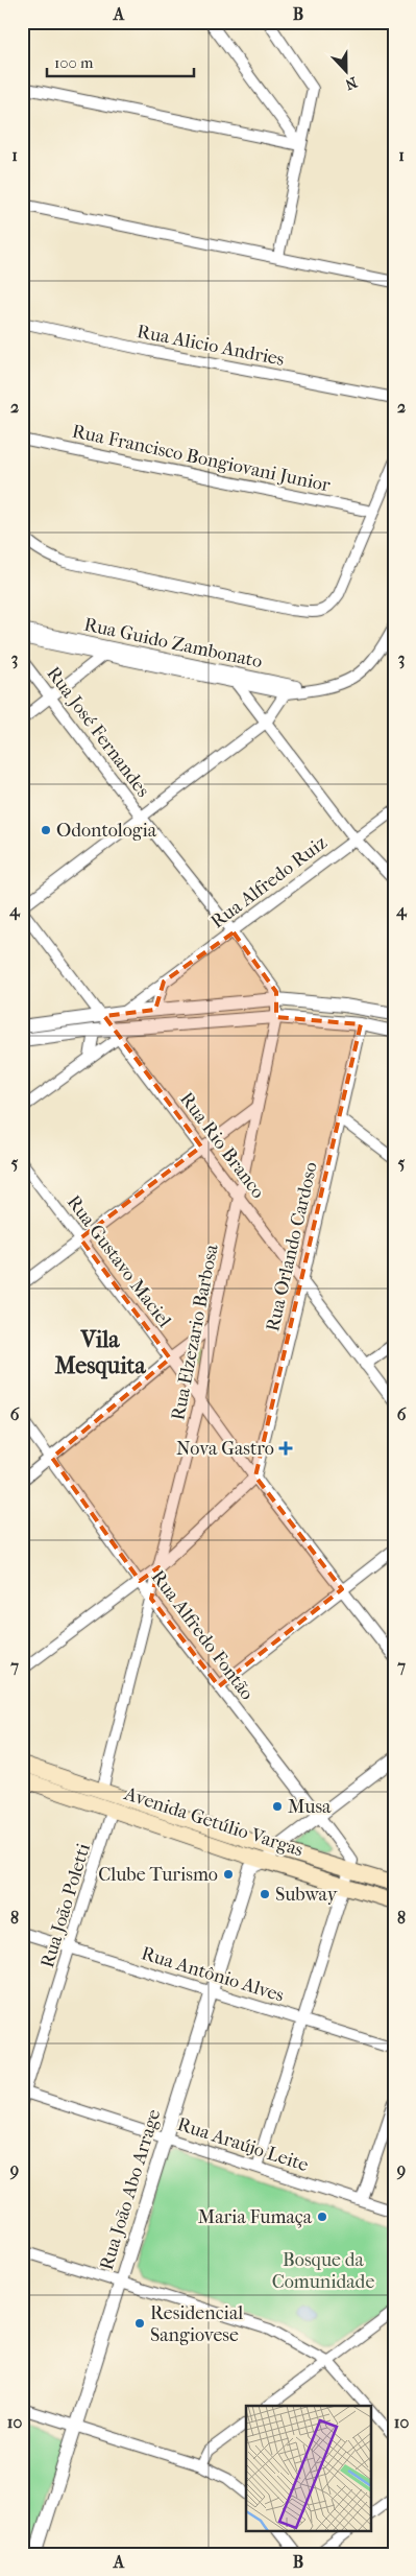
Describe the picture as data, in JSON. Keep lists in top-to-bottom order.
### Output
{
  "streets": {
    "main road": ["Avenida Getúlio Vargas"],
    "street": [
      "Rua Alicio Andries",
      "Rua Francisco Bongiovani Junior",
      "Rua Guido Zambonato",
      "Rua José Fernandes",
      "Rua Alfredo Ruiz",
      "Rua Rio Branco",
      "Rua Orlando Cardoso",
      "Rua Gustavo Maciel",
      "Rua Elzezario Barbosa",
      "Rua Alfredo Fontão",
      "Rua João Poletti",
      "Rua Antônio Alves",
      "Rua Araújo Leite",
      "Rua João Abo Arrage"
    ]
  },
  "crossings": [
    ["Rua José Fernandes", "Rua Alfredo Ruiz"],
    ["Rua José Fernandes", "Rua Elzezario Barbosa"],
    ["Rua Rio Branco", "Rua Orlando Cardoso"],
    ["Rua Rio Branco", "Rua Elzezario Barbosa"],
    ["Rua Orlando Cardoso", "Rua Gustavo Maciel"],
    ["Rua Gustavo Maciel", "Rua Elzezario Barbosa"],
    ["Rua Elzezario Barbosa", "Rua Alfredo Fontão"],
    ["Rua Elzezario Barbosa", "Avenida Getúlio Vargas"],
    ["Rua Alfredo Fontão", "Avenida Getúlio Vargas"],
    ["Avenida Getúlio Vargas", "Rua João Poletti"],
    ["Avenida Getúlio Vargas", "Rua João Abo Arrage"],
    ["Rua João Poletti", "Rua Antônio Alves"],
    ["Rua João Poletti", "Rua Araújo Leite"],
    ["Rua Antônio Alves", "Rua João Abo Arrage"],
    ["Rua Araújo Leite", "Rua João Abo Arrage"]
  ],
  "districts": ["Vila Mesquita"],
  "parks": ["Bosque da Comunidade"],
  "places": {
    "other": [
      "Odontologia",
      "Musa",
      "Clube Turismo",
      "Subway",
      "Maria Fumaça",
      "Residencial Sangiovese"
    ],
    "health": ["Nova Gastro"]
  },
  "scale_bar": "100 m",
  "north": "bottom",
  "grid": {
    "columns": ["A", "B"],
    "rows": [
      "1",
      "2",
      "3",
      "4",
      "5",
      "6",
      "7",
      "8",
      "9",
      "10"
    ]
  }
}
